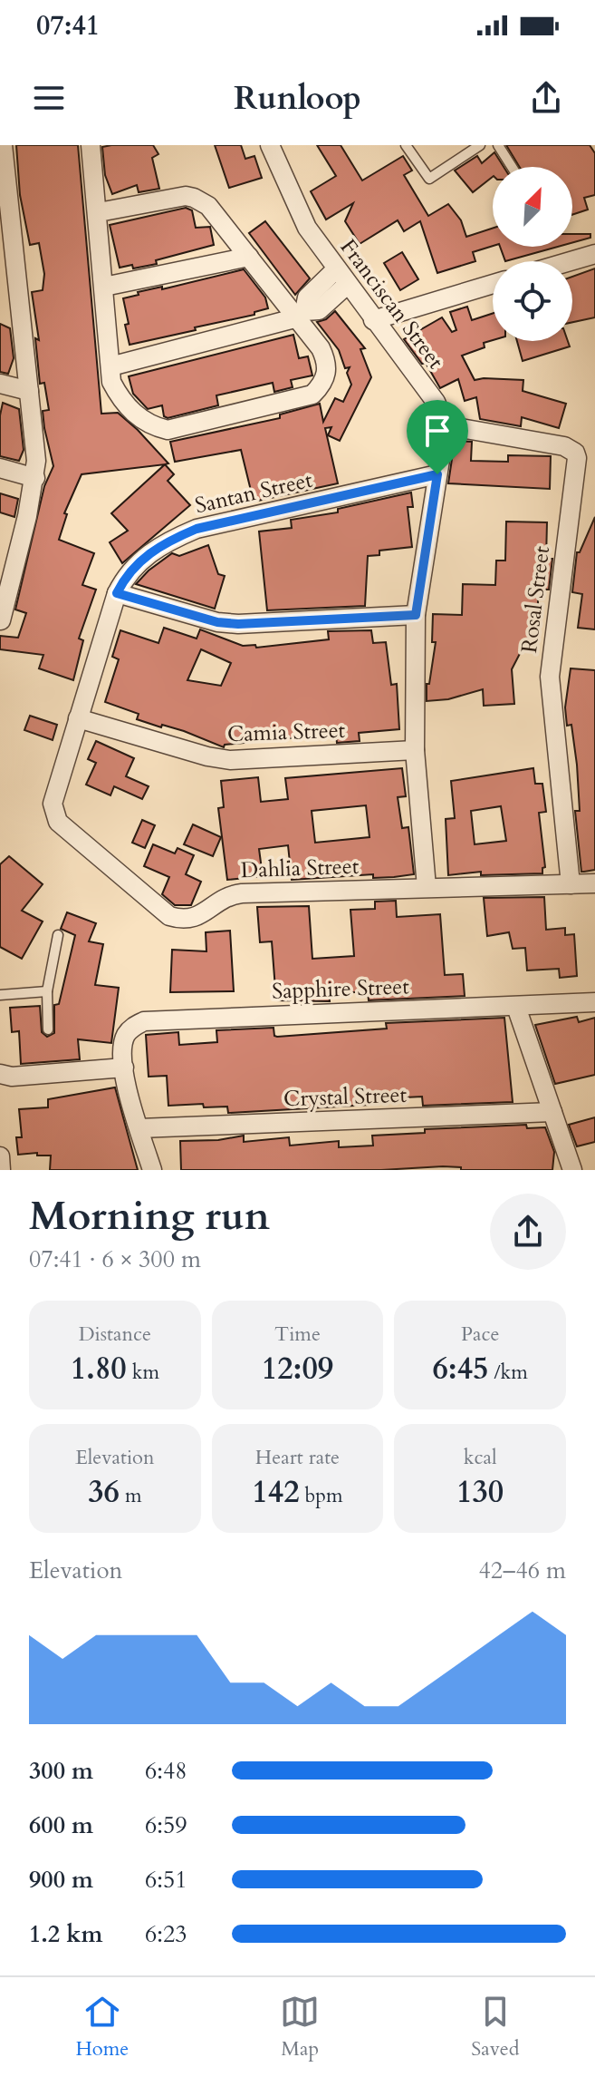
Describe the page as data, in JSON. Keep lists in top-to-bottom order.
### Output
{
  "streets": {
    "street": [
      "Franciscan Street",
      "Santan Street",
      "Rosal Street",
      "Camia Street",
      "Dahlia Street",
      "Sapphire Street",
      "Crystal Street"
    ]
  },
  "crossings": [
    ["Franciscan Street", "Rosal Street"],
    ["Santan Street", "Camia Street"],
    ["Santan Street", "Dahlia Street"],
    ["Rosal Street", "Dahlia Street"]
  ],
  "north": "top right",
  "page": {
    "status": "07:41",
    "header": "Runloop",
    "heading": ["Morning run", "07:41 · 6 × 300 m"],
    "stats": [
      ["Distance", "1.80 km"],
      ["Time", "12:09"],
      ["Pace", "6:45 /km"],
      ["Elevation", "36 m"],
      ["Heart rate", "142 bpm"],
      ["kcal", "130"]
    ],
    "chart": ["Elevation", "42–46 m"],
    "list": [
      {
        "name": "300 m",
        "note": "6:48"
      },
      {
        "name": "600 m",
        "note": "6:59"
      },
      {
        "name": "900 m",
        "note": "6:51"
      },
      {
        "name": "1.2 km",
        "note": "6:23"
      }
    ],
    "tabs": ["Home", "Map", "Saved"]
  }
}
